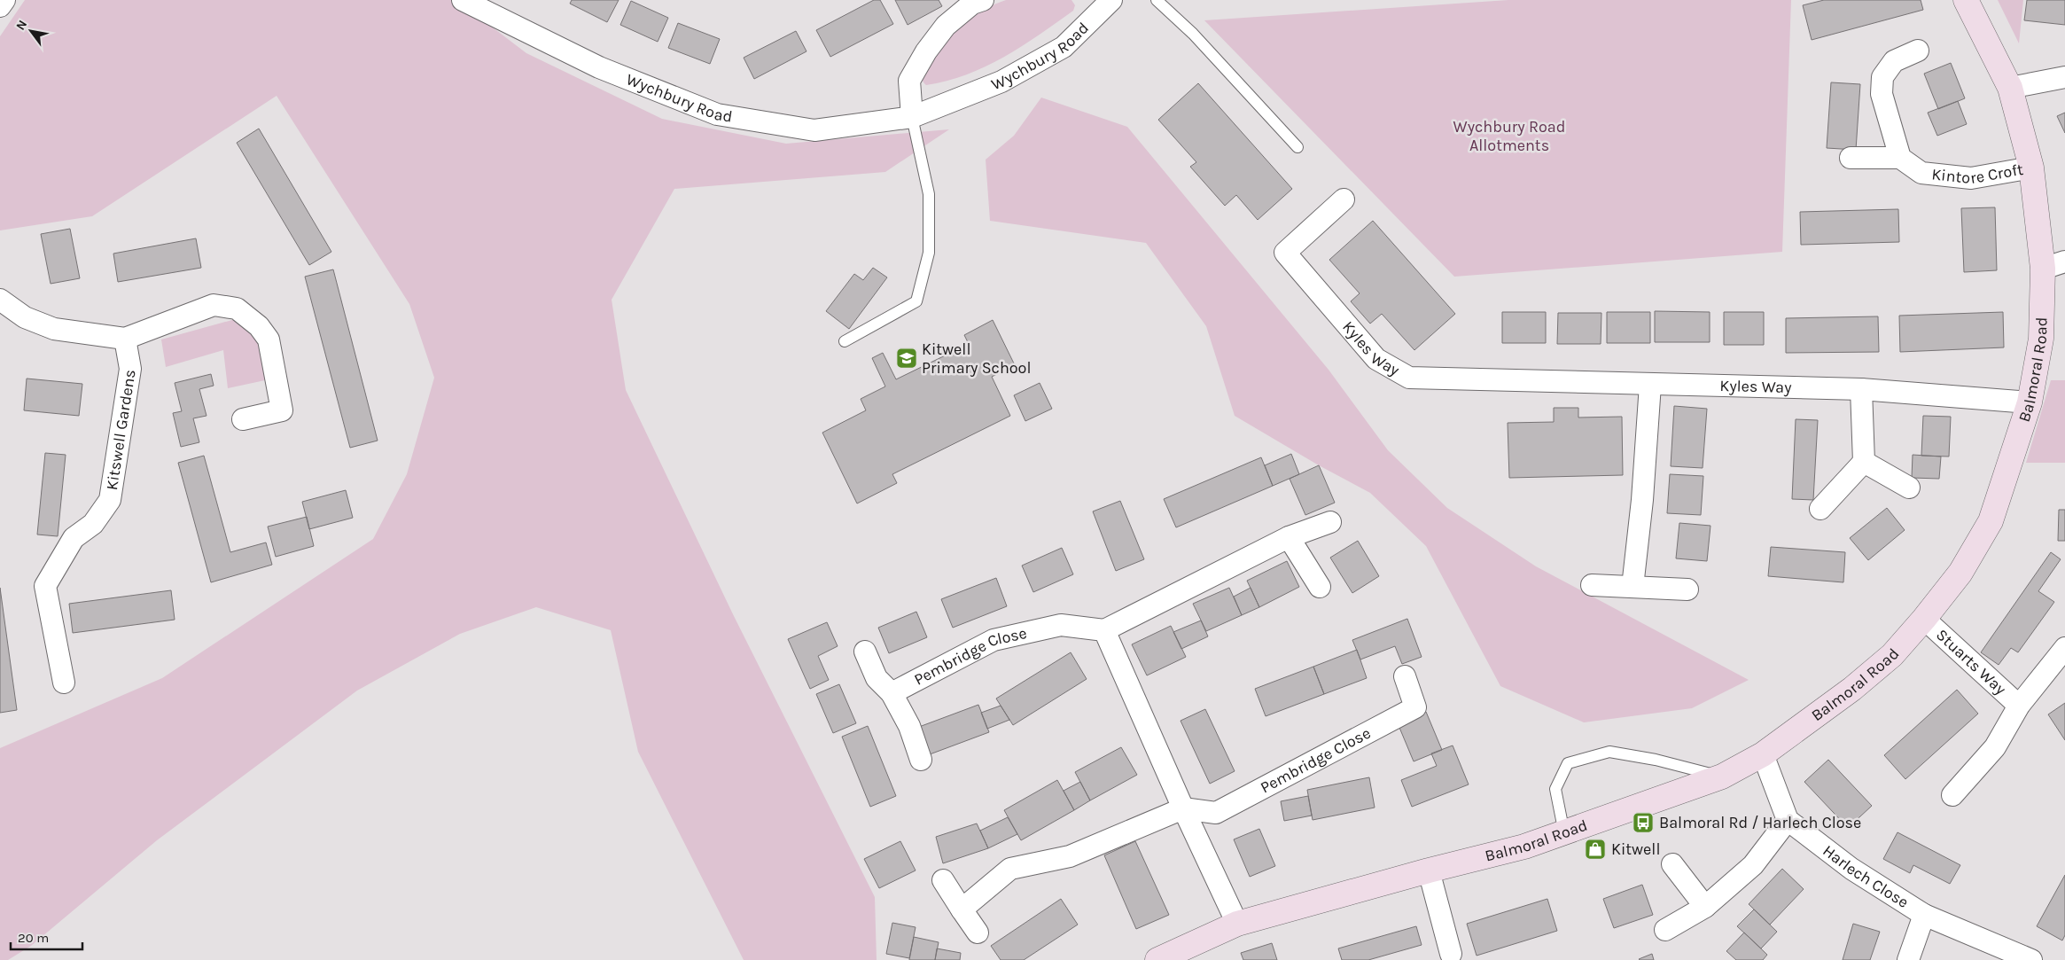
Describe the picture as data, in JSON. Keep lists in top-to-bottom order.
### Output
{
  "streets": {
    "street": [
      "Wychbury Road",
      "Kintore Croft",
      "Kyles Way",
      "Balmoral Road",
      "Kitswell Gardens",
      "Pembridge Close",
      "Stuarts Way",
      "Harlech Close"
    ]
  },
  "crossings": [
    ["Kintore Croft", "Balmoral Road"],
    ["Kyles Way", "Balmoral Road"],
    ["Balmoral Road", "Stuarts Way"]
  ],
  "parks": ["Wychbury Road Allotments"],
  "places": {
    "school or university": ["Kitwell Primary School"],
    "bus stop": ["Balmoral Rd / Harlech Close"],
    "shop": ["Kitwell"]
  },
  "scale_bar": "20 m",
  "north": "top left"
}
